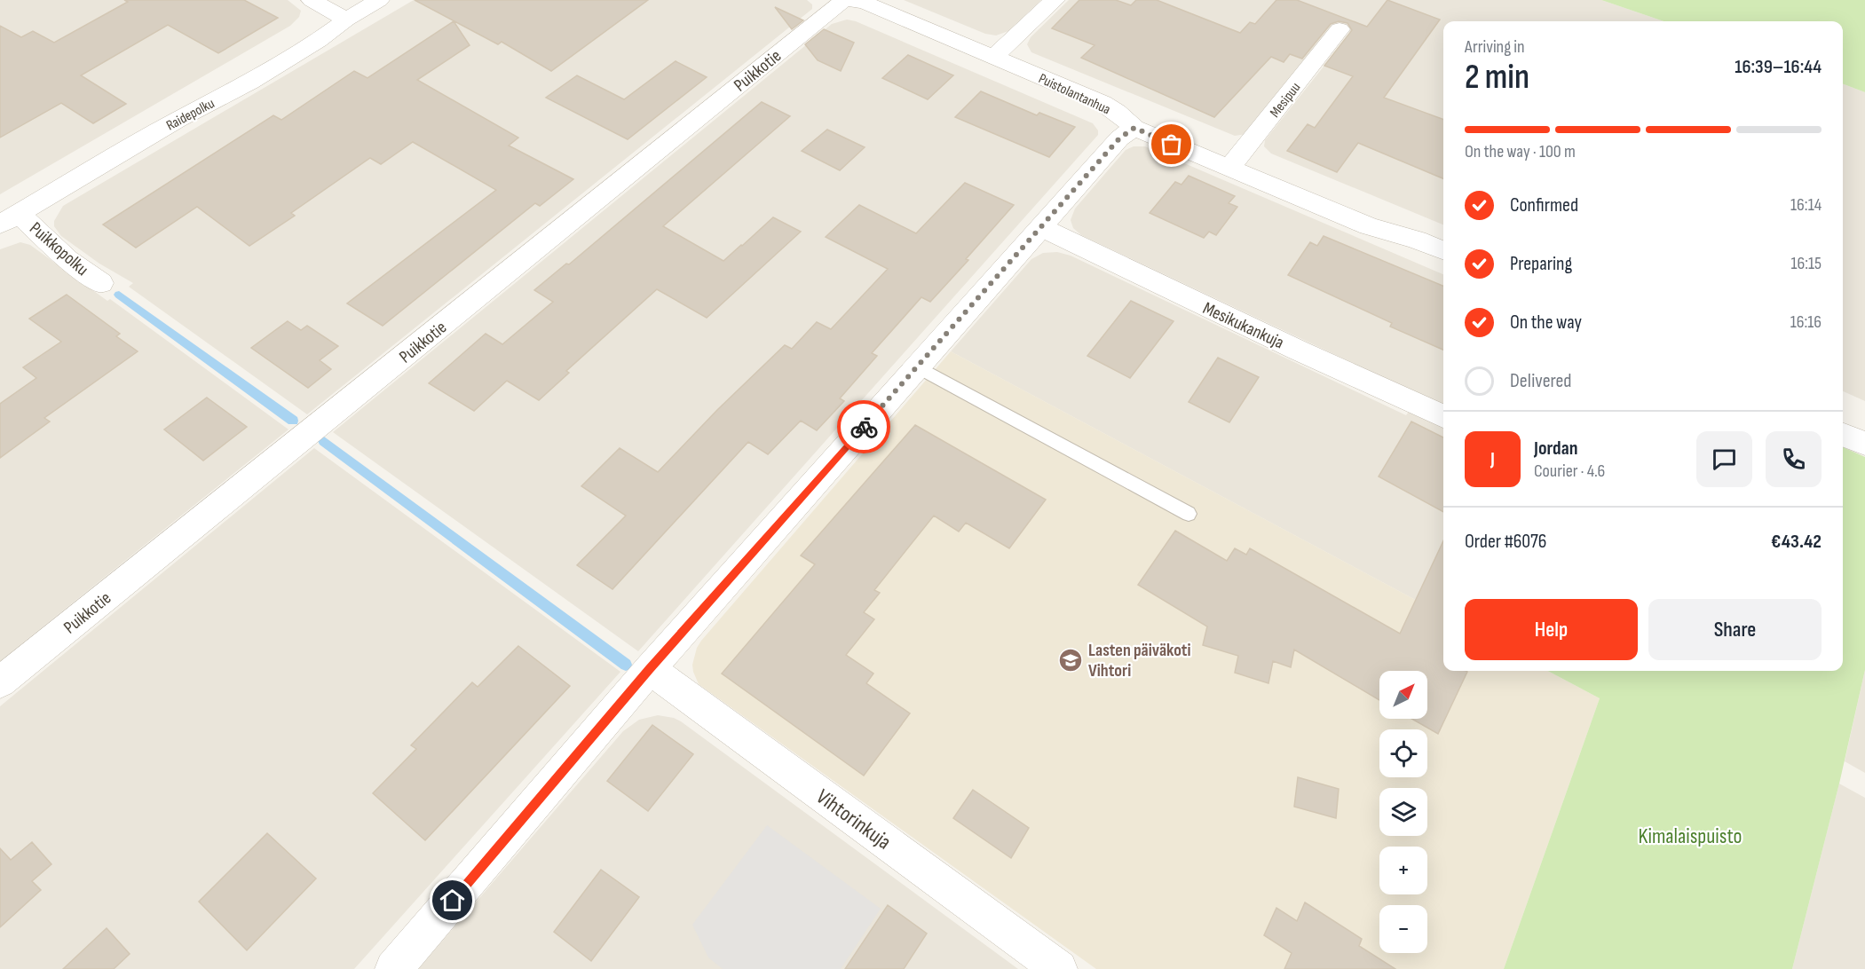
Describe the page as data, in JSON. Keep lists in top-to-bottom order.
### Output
{
  "streets": {
    "street": [
      "Puikkotie",
      "Puistolantanhua",
      "Mesipuu",
      "Raidepolku",
      "Puikkopolku",
      "Mesikukankuja",
      "Vihtorinkuja"
    ]
  },
  "crossings": [
    ["Puikkotie", "Puistolantanhua"],
    ["Puistolantanhua", "Mesipuu"],
    ["Raidepolku", "Puikkopolku"]
  ],
  "parks": ["Kimalaispuisto"],
  "places": {
    "school or university": ["Lasten päiväkoti Vihtori"]
  },
  "north": "top right",
  "page": {
    "heading": ["2 min", "Arriving in", "16:39–16:44"],
    "panel": [
      "Jordan",
      "Courier · 4.6",
      "Order #6076",
      "€43.42"
    ],
    "bar": "On the way · 100 m",
    "list": [
      ["Confirmed", "16:14"],
      ["Preparing", "16:15"],
      ["On the way", "16:16"],
      "Delivered"
    ],
    "round": "J",
    "buttons": ["Help", "Share"],
    "map_buttons": ["+", "−"]
  }
}
